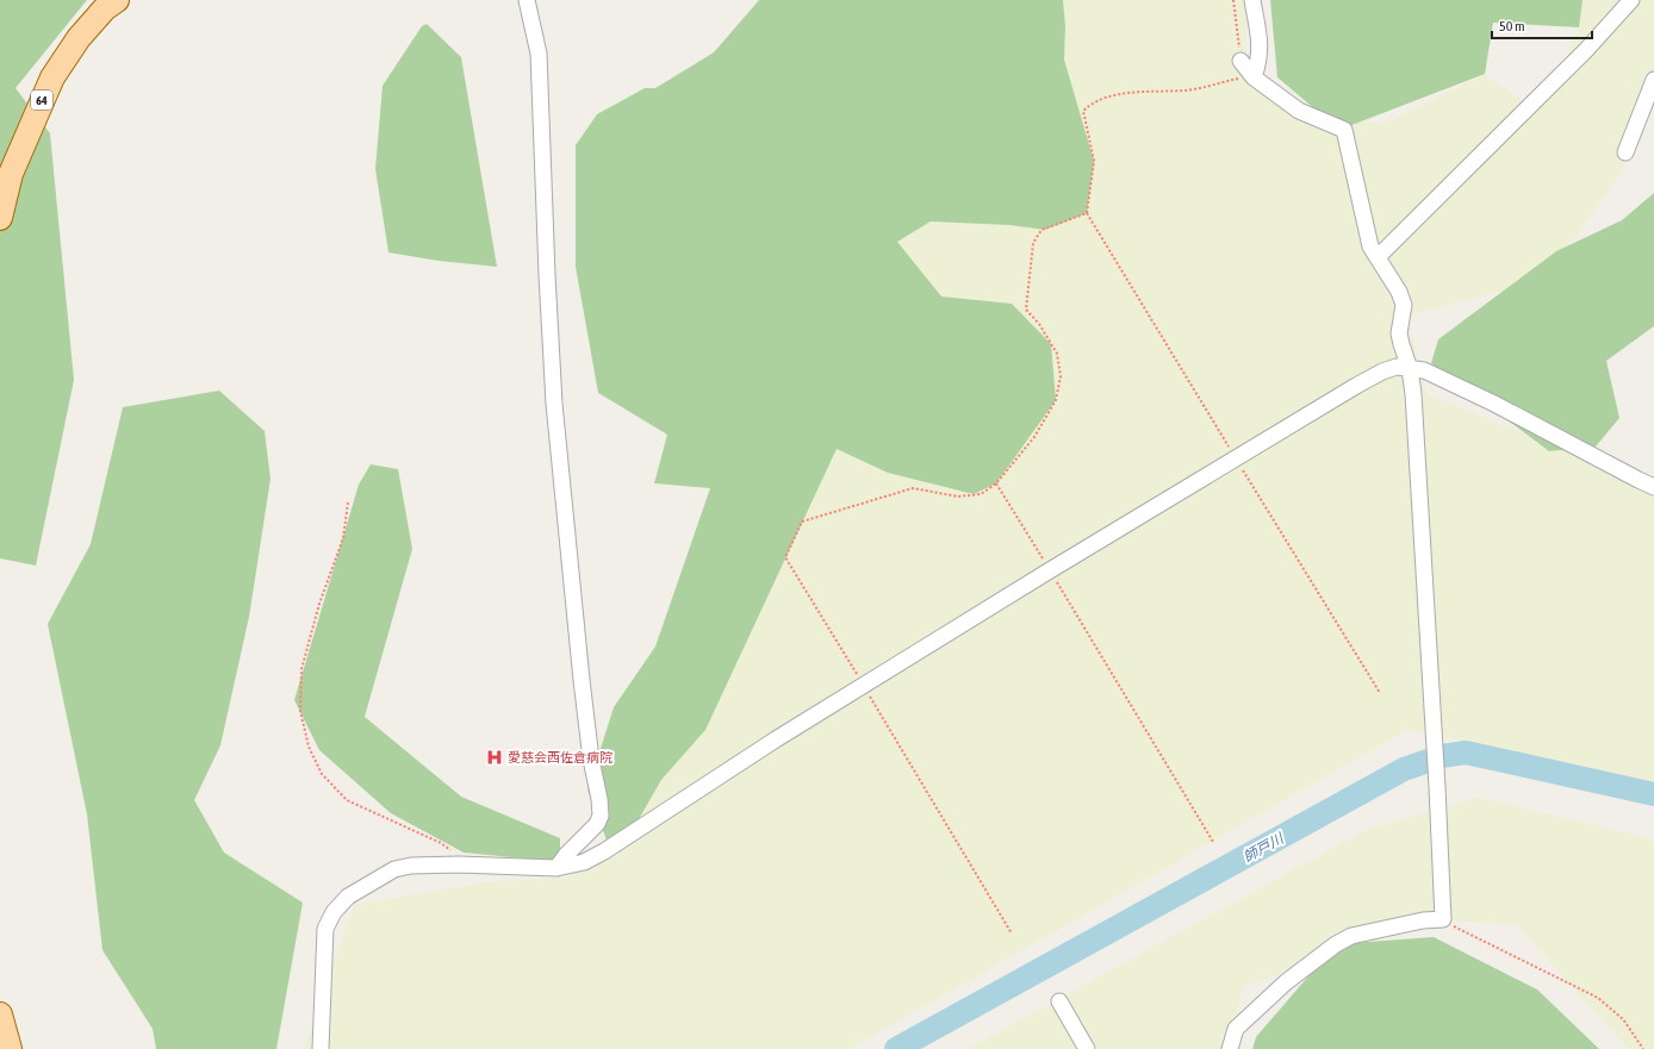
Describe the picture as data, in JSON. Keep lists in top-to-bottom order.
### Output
{
  "streets": {
    "main road": ["64"]
  },
  "water": ["師戸川"],
  "places": {
    "hospital": ["愛慈会西佐倉病院"]
  },
  "scale_bar": "50 m"
}
